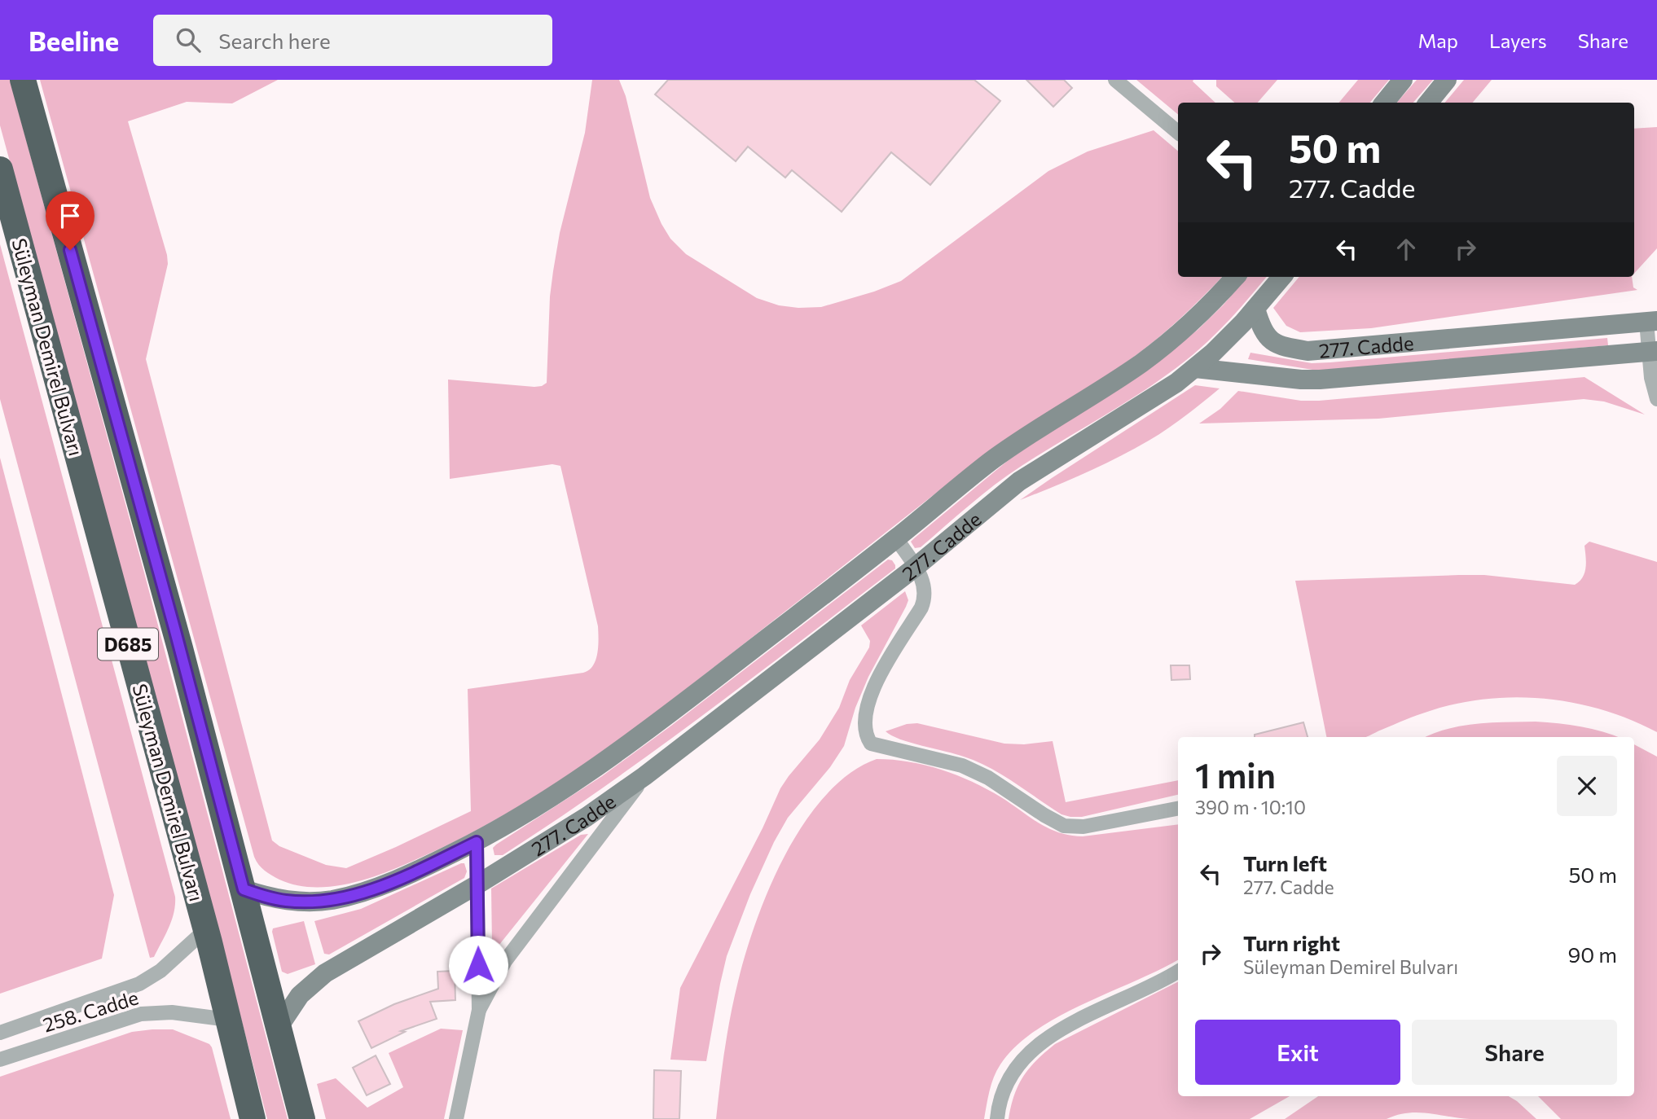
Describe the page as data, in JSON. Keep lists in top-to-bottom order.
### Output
{
  "streets": {
    "highway": ["Süleyman Demirel Bulvarı", "D685"],
    "street": ["277. Cadde", "258. Cadde"]
  },
  "crossings": [
    ["277. Cadde", "D685"],
    ["Süleyman Demirel Bulvarı", "258. Cadde"]
  ],
  "page": {
    "header": "Beeline",
    "search": "Search here",
    "nav": ["Map", "Layers", "Share"],
    "turn": ["50 m", "277. Cadde"],
    "heading": ["1 min", "390 m · 10:10"],
    "list": [
      {
        "name": "Turn left",
        "note": "277. Cadde",
        "value": "50 m"
      },
      {
        "name": "Turn right",
        "note": "Süleyman Demirel Bulvarı",
        "value": "90 m"
      }
    ],
    "buttons": ["Exit", "Share"]
  }
}
